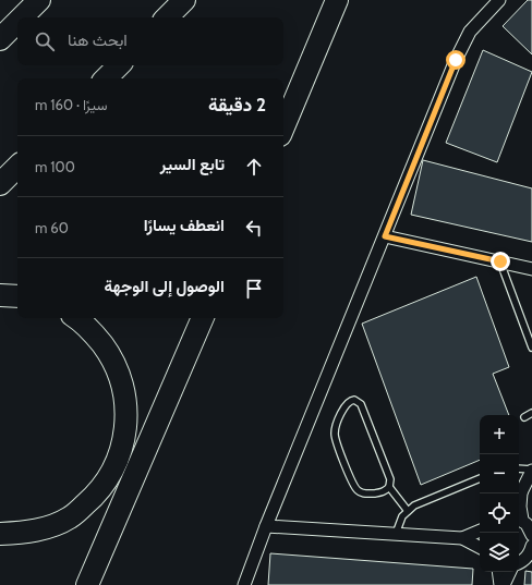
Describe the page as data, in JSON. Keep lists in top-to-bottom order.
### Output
{
  "page": {
    "search": "ابحث هنا",
    "heading": ["2 دقيقة", "سيرًا · 160 m"],
    "list": [
      ["تابع السير", "100 m"],
      ["انعطف يسارًا", "60 m"],
      "الوصول إلى الوجهة"
    ],
    "map_buttons": ["+", "−"]
  }
}
